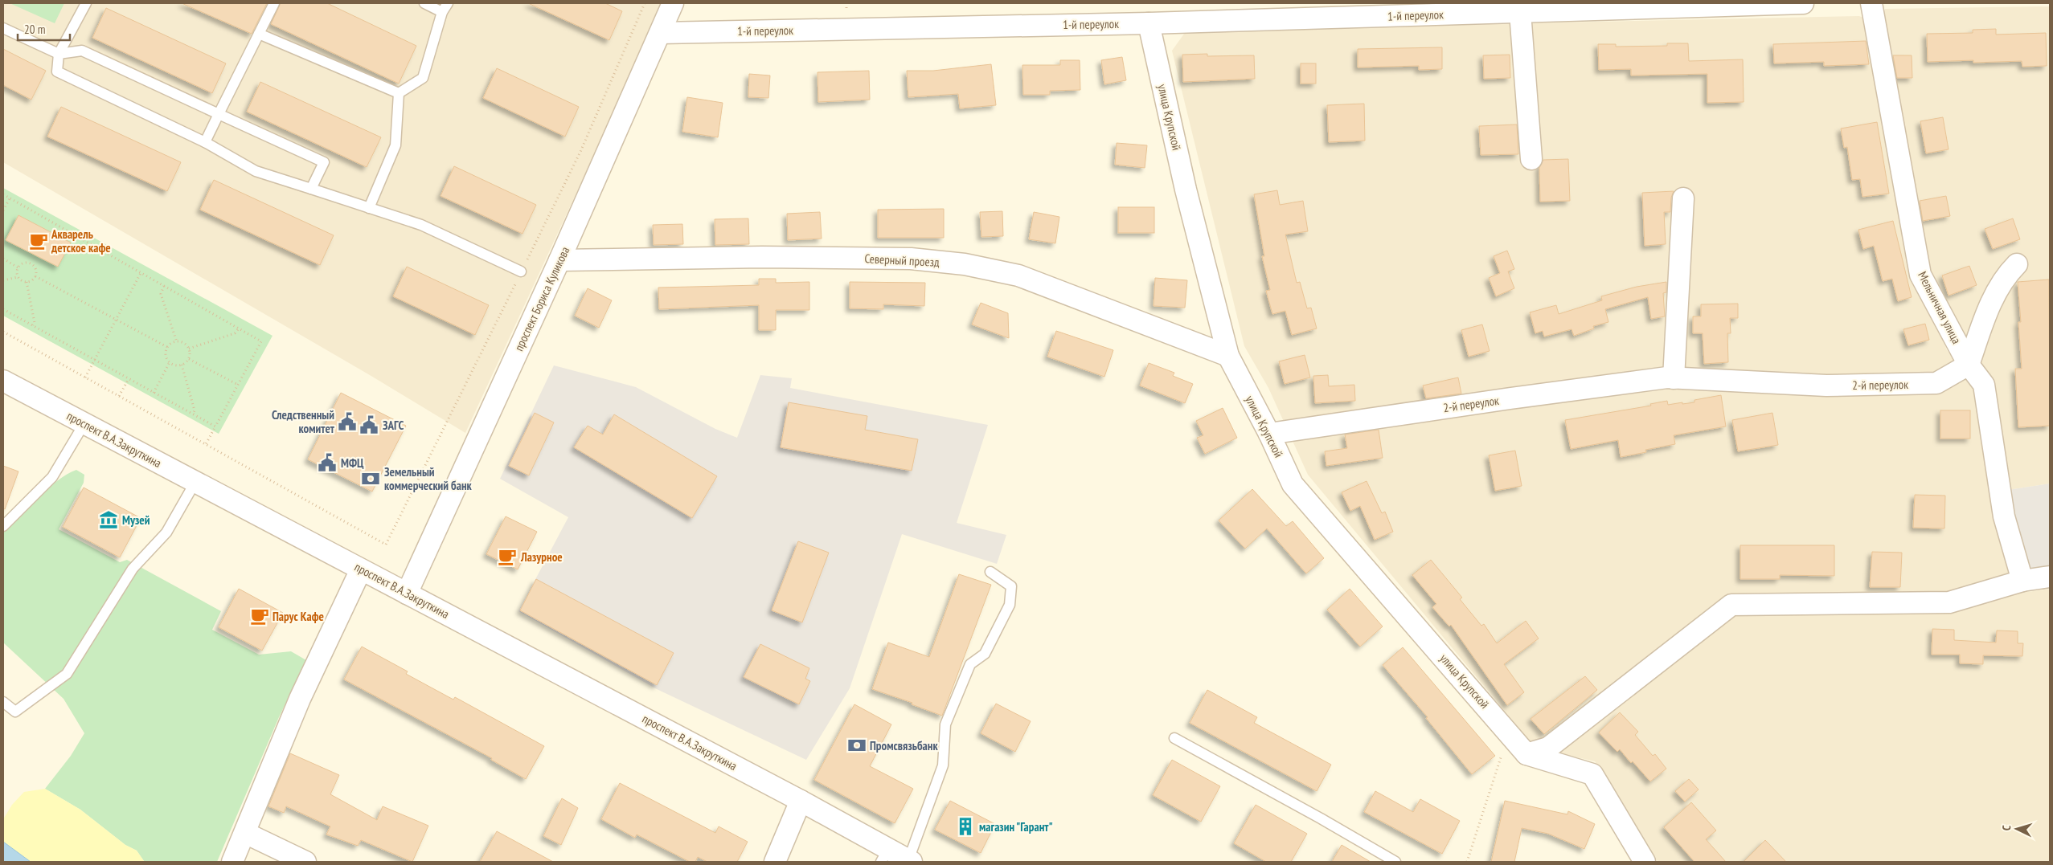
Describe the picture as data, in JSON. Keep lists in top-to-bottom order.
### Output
{
  "streets": {
    "street": [
      "1-й переулок",
      "улица Крупской",
      "Северный проезд",
      "проспект Бориса Куликова",
      "Мельничная улица",
      "2-й переулок",
      "проспект В.А.Закруткина"
    ]
  },
  "crossings": [
    ["1-й переулок", "улица Крупской"],
    ["1-й переулок", "проспект Бориса Куликова"],
    ["улица Крупской", "Северный проезд"],
    ["улица Крупской", "2-й переулок"],
    ["Северный проезд", "проспект Бориса Куликова"],
    ["проспект Бориса Куликова", "проспект В.А.Закруткина"],
    ["Мельничная улица", "2-й переулок"]
  ],
  "places": {
    "cafe": ["Акварель детское кафе", "Лазурное", "Парус Кафе"],
    "public building": ["Следственный комитет", "ЗАГС", "МФЦ"],
    "bank": ["Земельный коммерческий банк", "Промсвязьбанк"],
    "museum": ["Музей"],
    "building": ["магазин \"Гарант\""]
  },
  "scale_bar": "20 m",
  "north": "left"
}
